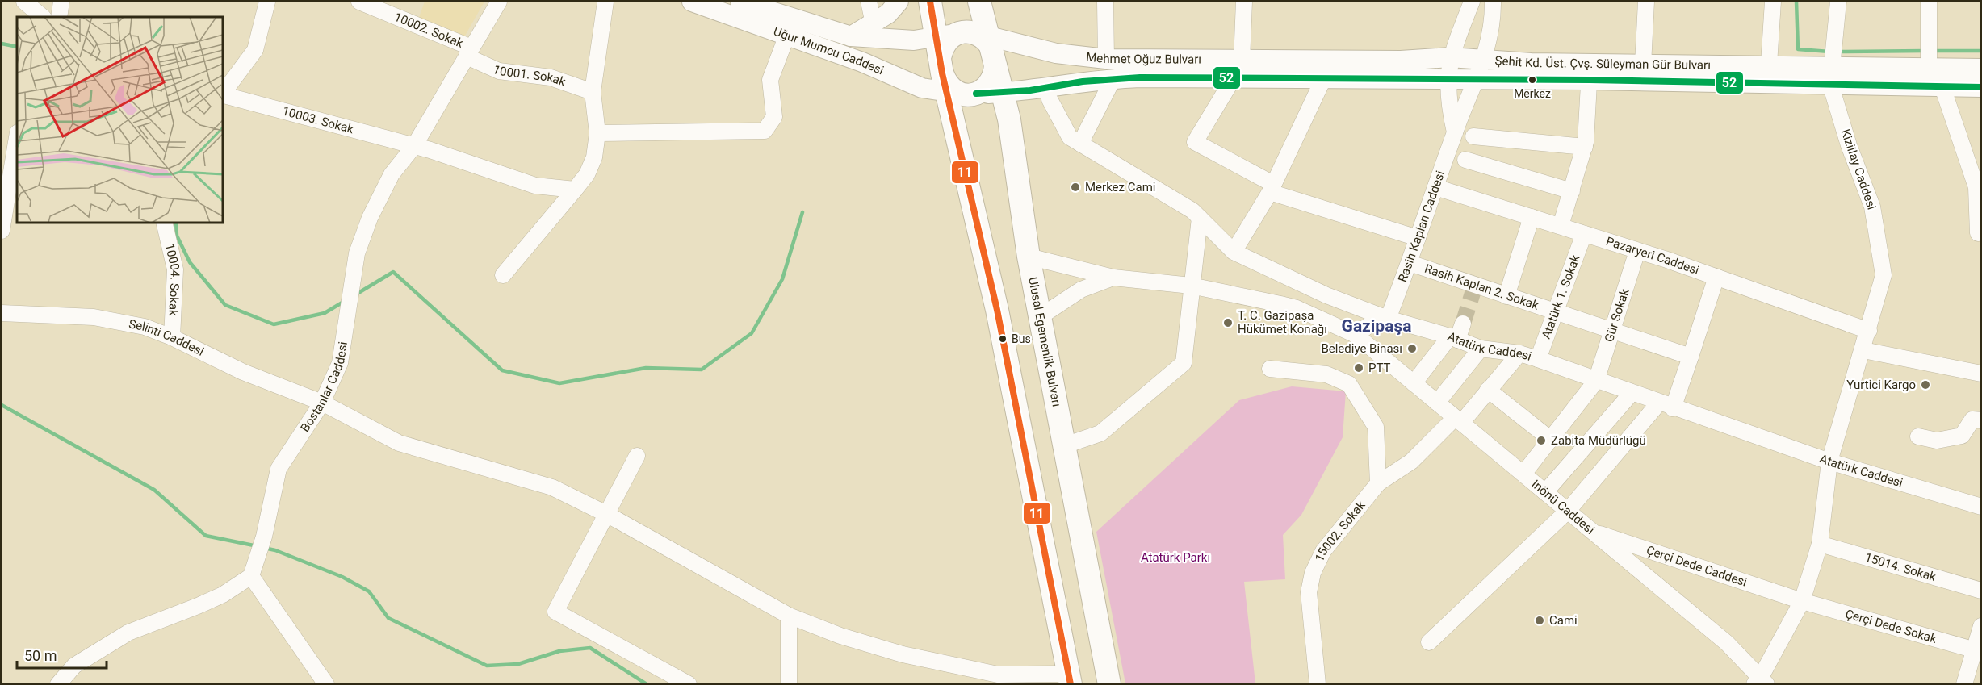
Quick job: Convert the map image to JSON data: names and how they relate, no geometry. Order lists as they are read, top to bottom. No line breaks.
{"streets":{"highway":["Ulusal Egemenlik Bulvarı"],"main road":["Uğur Mumcu Caddesi","Mehmet Oğuz Bulvarı","Şehit Kd. Üst. Çvş. Süleyman Gür Bulvarı"],"street":["10002. Sokak","10001. Sokak","10003. Sokak","Kiziilay Caddesi","Rasih Kaplan Caddesi","Pazaryeri Caddesi","10004. Sokak","Rasih Kaplan 2. Sokak","Atatürk 1. Sokak","Gür Sokak","Selinti Caddesi","Atatürk Caddesi","Bostanlar Caddesi","Inönü Caddesi","15002. Sokak","Çerçi Dede Caddesi","15014. Sokak","Çerçi Dede Sokak"]},"crossings":[["10002. Sokak","10001. Sokak"],["10002. Sokak","Bostanlar Caddesi"],["Uğur Mumcu Caddesi","Mehmet Oğuz Bulvarı"],["Mehmet Oğuz Bulvarı","Şehit Kd. Üst. Çvş. Süleyman Gür Bulvarı"],["Mehmet Oğuz Bulvarı","Rasih Kaplan Caddesi"],["Mehmet Oğuz Bulvarı","Ulusal Egemenlik Bulvarı"],["Şehit Kd. Üst. Çvş. Süleyman Gür Bulvarı","Kiziilay Caddesi"],["Şehit Kd. Üst. Çvş. Süleyman Gür Bulvarı","Rasih Kaplan Caddesi"],["10001. Sokak","Bostanlar Caddesi"],["10003. Sokak","Bostanlar Caddesi"],["Kiziilay Caddesi","Pazaryeri Caddesi"],["Kiziilay Caddesi","Atatürk Caddesi"],["Kiziilay Caddesi","Inönü Caddesi"],["Kiziilay Caddesi","Çerçi Dede Caddesi"],["Kiziilay Caddesi","15014. Sokak"],["Kiziilay Caddesi","Çerçi Dede Sokak"],["Rasih Kaplan Caddesi","Pazaryeri Caddesi"],["Rasih Kaplan Caddesi","Rasih Kaplan 2. Sokak"],["Rasih Kaplan Caddesi","Atatürk Caddesi"],["Pazaryeri Caddesi","Atatürk 1. Sokak"],["Pazaryeri Caddesi","Gür Sokak"],["10004. Sokak","Selinti Caddesi"],["Rasih Kaplan 2. Sokak","Atatürk 1. Sokak"],["Rasih Kaplan 2. Sokak","Gür Sokak"],["Atatürk 1. Sokak","Atatürk Caddesi"],["Gür Sokak","Atatürk Caddesi"],["Gür Sokak","Inönü Caddesi"],["Selinti Caddesi","Bostanlar Caddesi"],["Ulusal Egemenlik Bulvarı","Inönü Caddesi"],["Atatürk Caddesi","15002. Sokak"],["Inönü Caddesi","15002. Sokak"],["Inönü Caddesi","Çerçi Dede Caddesi"],["Çerçi Dede Caddesi","Çerçi Dede Sokak"]],"districts":["Gazipaşa"],"parks":["Atatürk Parkı"],"places":["Merkez","Merkez Cami","T. C. Gazipaşa Hükümet Konağı","Bus","Belediye Binası","PTT","Yurtici Kargo","Zabita Müdürlügü","Cami"],"lines":["transit line 11","transit line 52"],"scale_bar":"50 m"}
